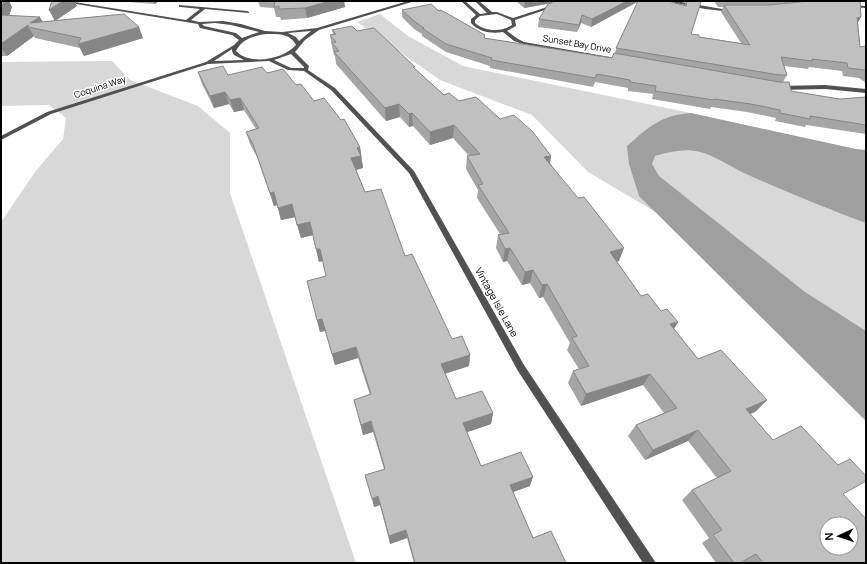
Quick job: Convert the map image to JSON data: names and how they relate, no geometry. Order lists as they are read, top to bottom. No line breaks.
{"streets":{"street":["Sunset Bay Drive","Coquina Way","Vintage Isle Lane"]},"crossings":[["Coquina Way","Vintage Isle Lane"]],"north":"left"}
